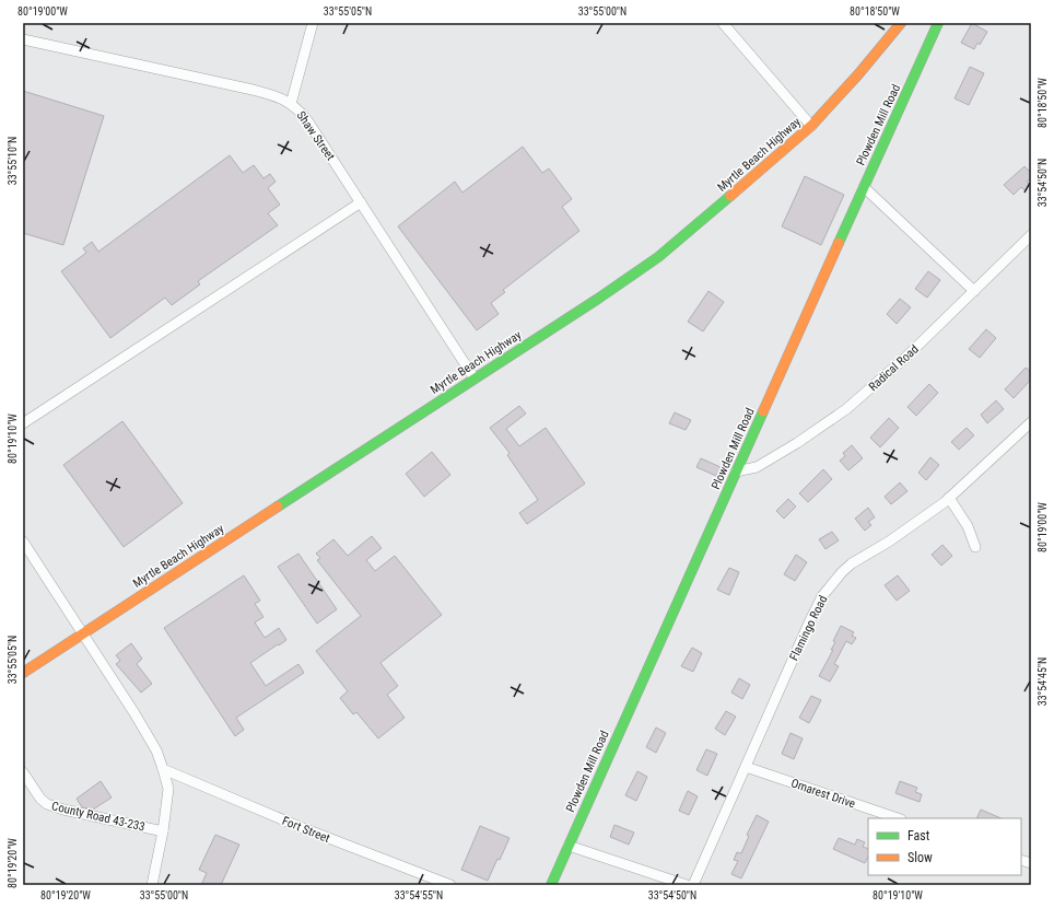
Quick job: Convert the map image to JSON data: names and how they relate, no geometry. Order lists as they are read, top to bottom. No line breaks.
{"streets":{"main road":["Plowden Mill Road","Myrtle Beach Highway"],"street":["Shaw Street","Radical Road","Flamingo Road","Omarest Drive","County Road 43-233","Fort Street"]},"crossings":[["Plowden Mill Road","Radical Road"],["Shaw Street","Myrtle Beach Highway"],["Flamingo Road","Omarest Drive"]],"legend":["Fast","Slow"],"coordinates":["80°19'00\"W","33°55'05\"N","33°55'00\"N","80°18'50\"W","33°55'10\"N","33°54'50\"N","80°19'10\"W","33°54'45\"N","80°19'20\"W","33°54'55\"N"]}
